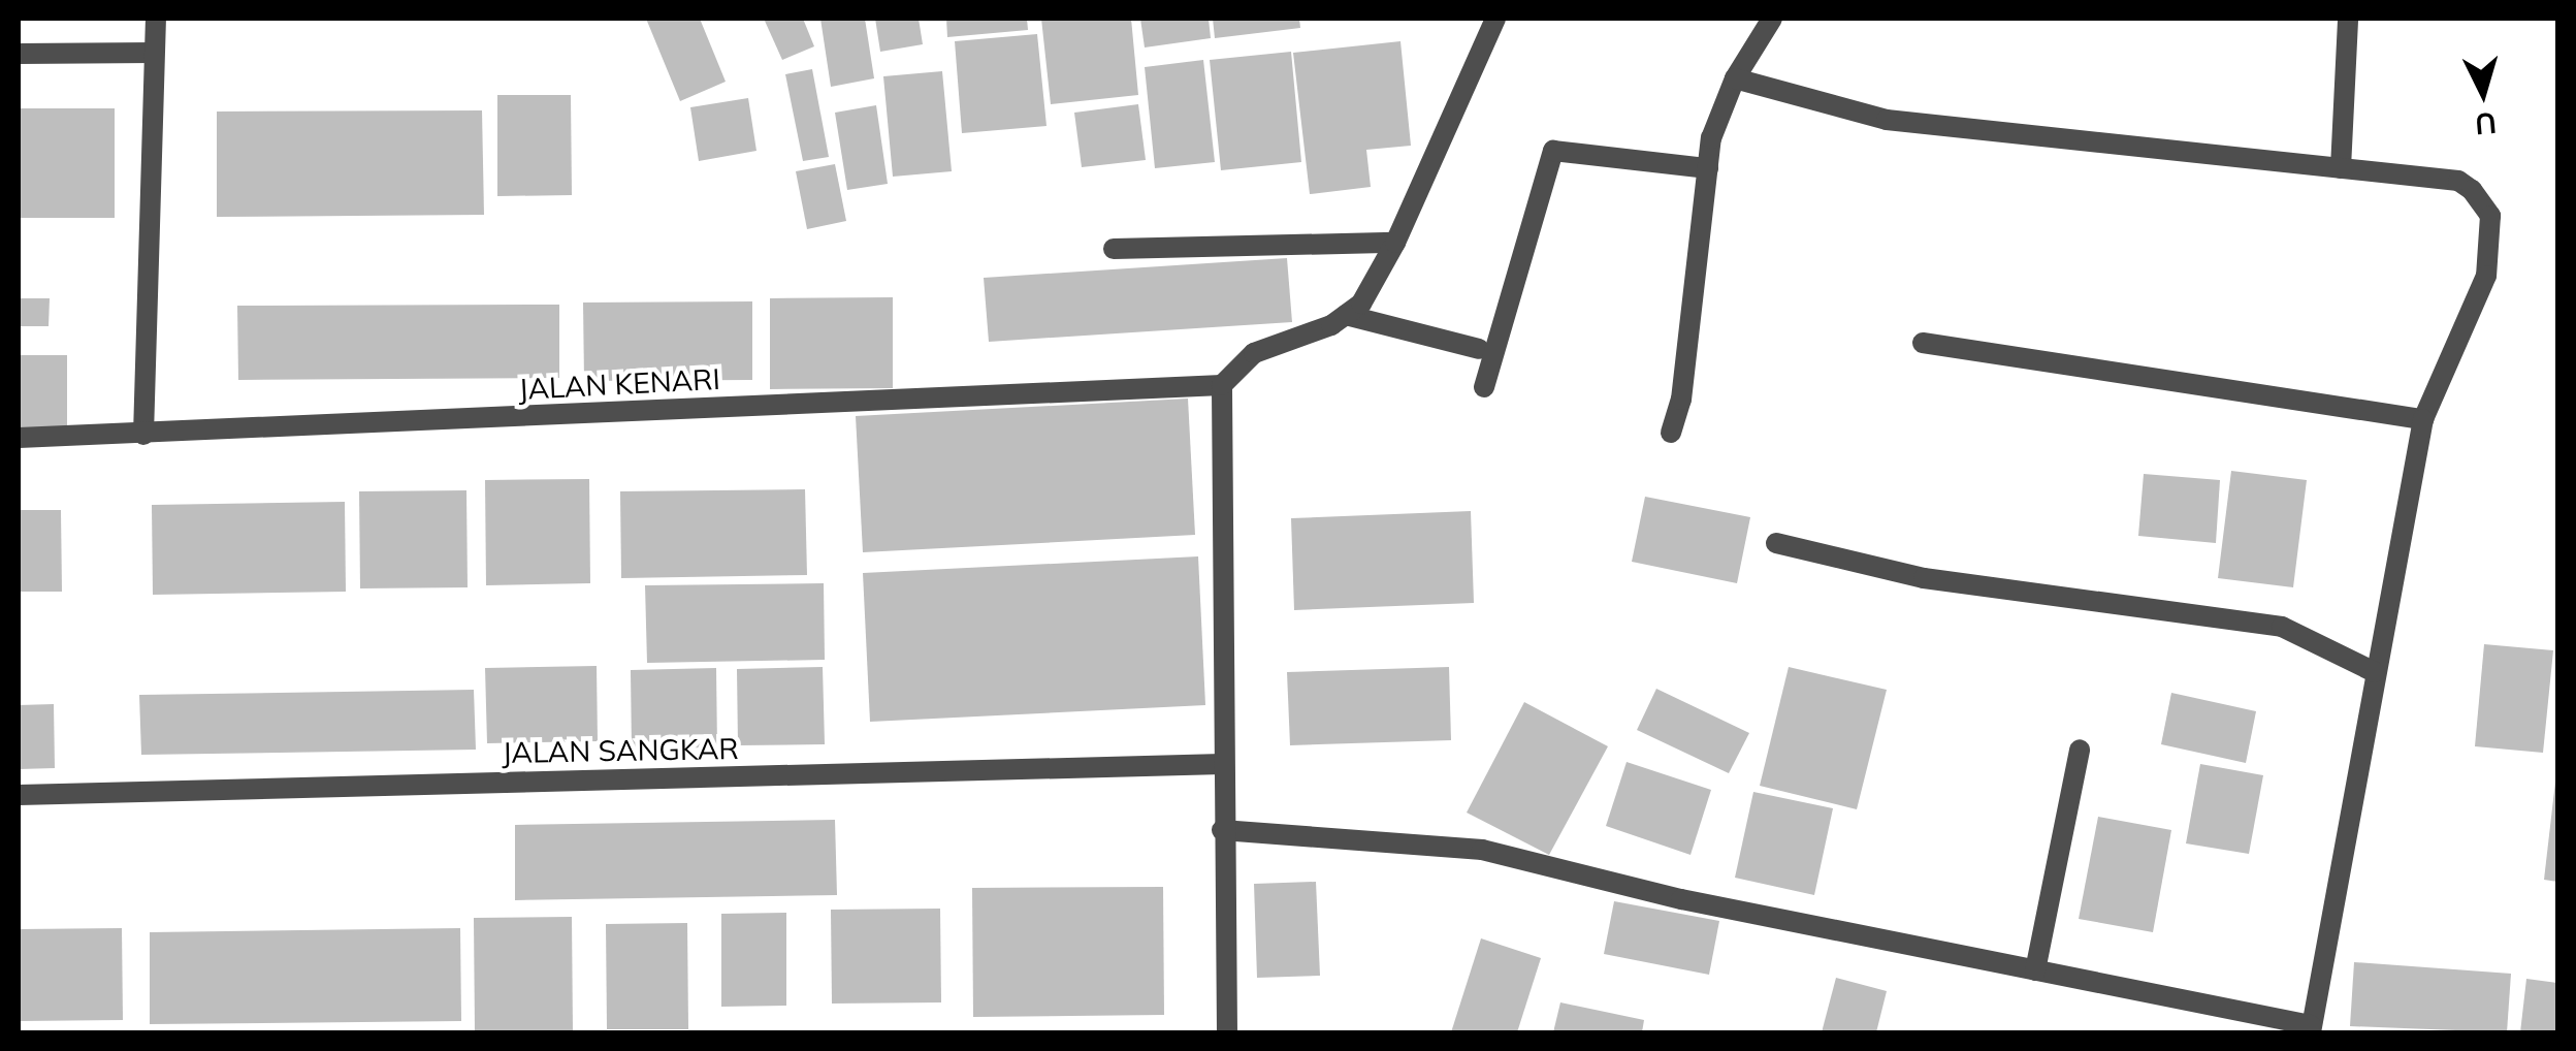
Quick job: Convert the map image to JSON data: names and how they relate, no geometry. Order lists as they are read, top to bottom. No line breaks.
{"streets":{"street":["JALAN KENARI","JALAN SANGKAR"]},"north":"bottom"}
